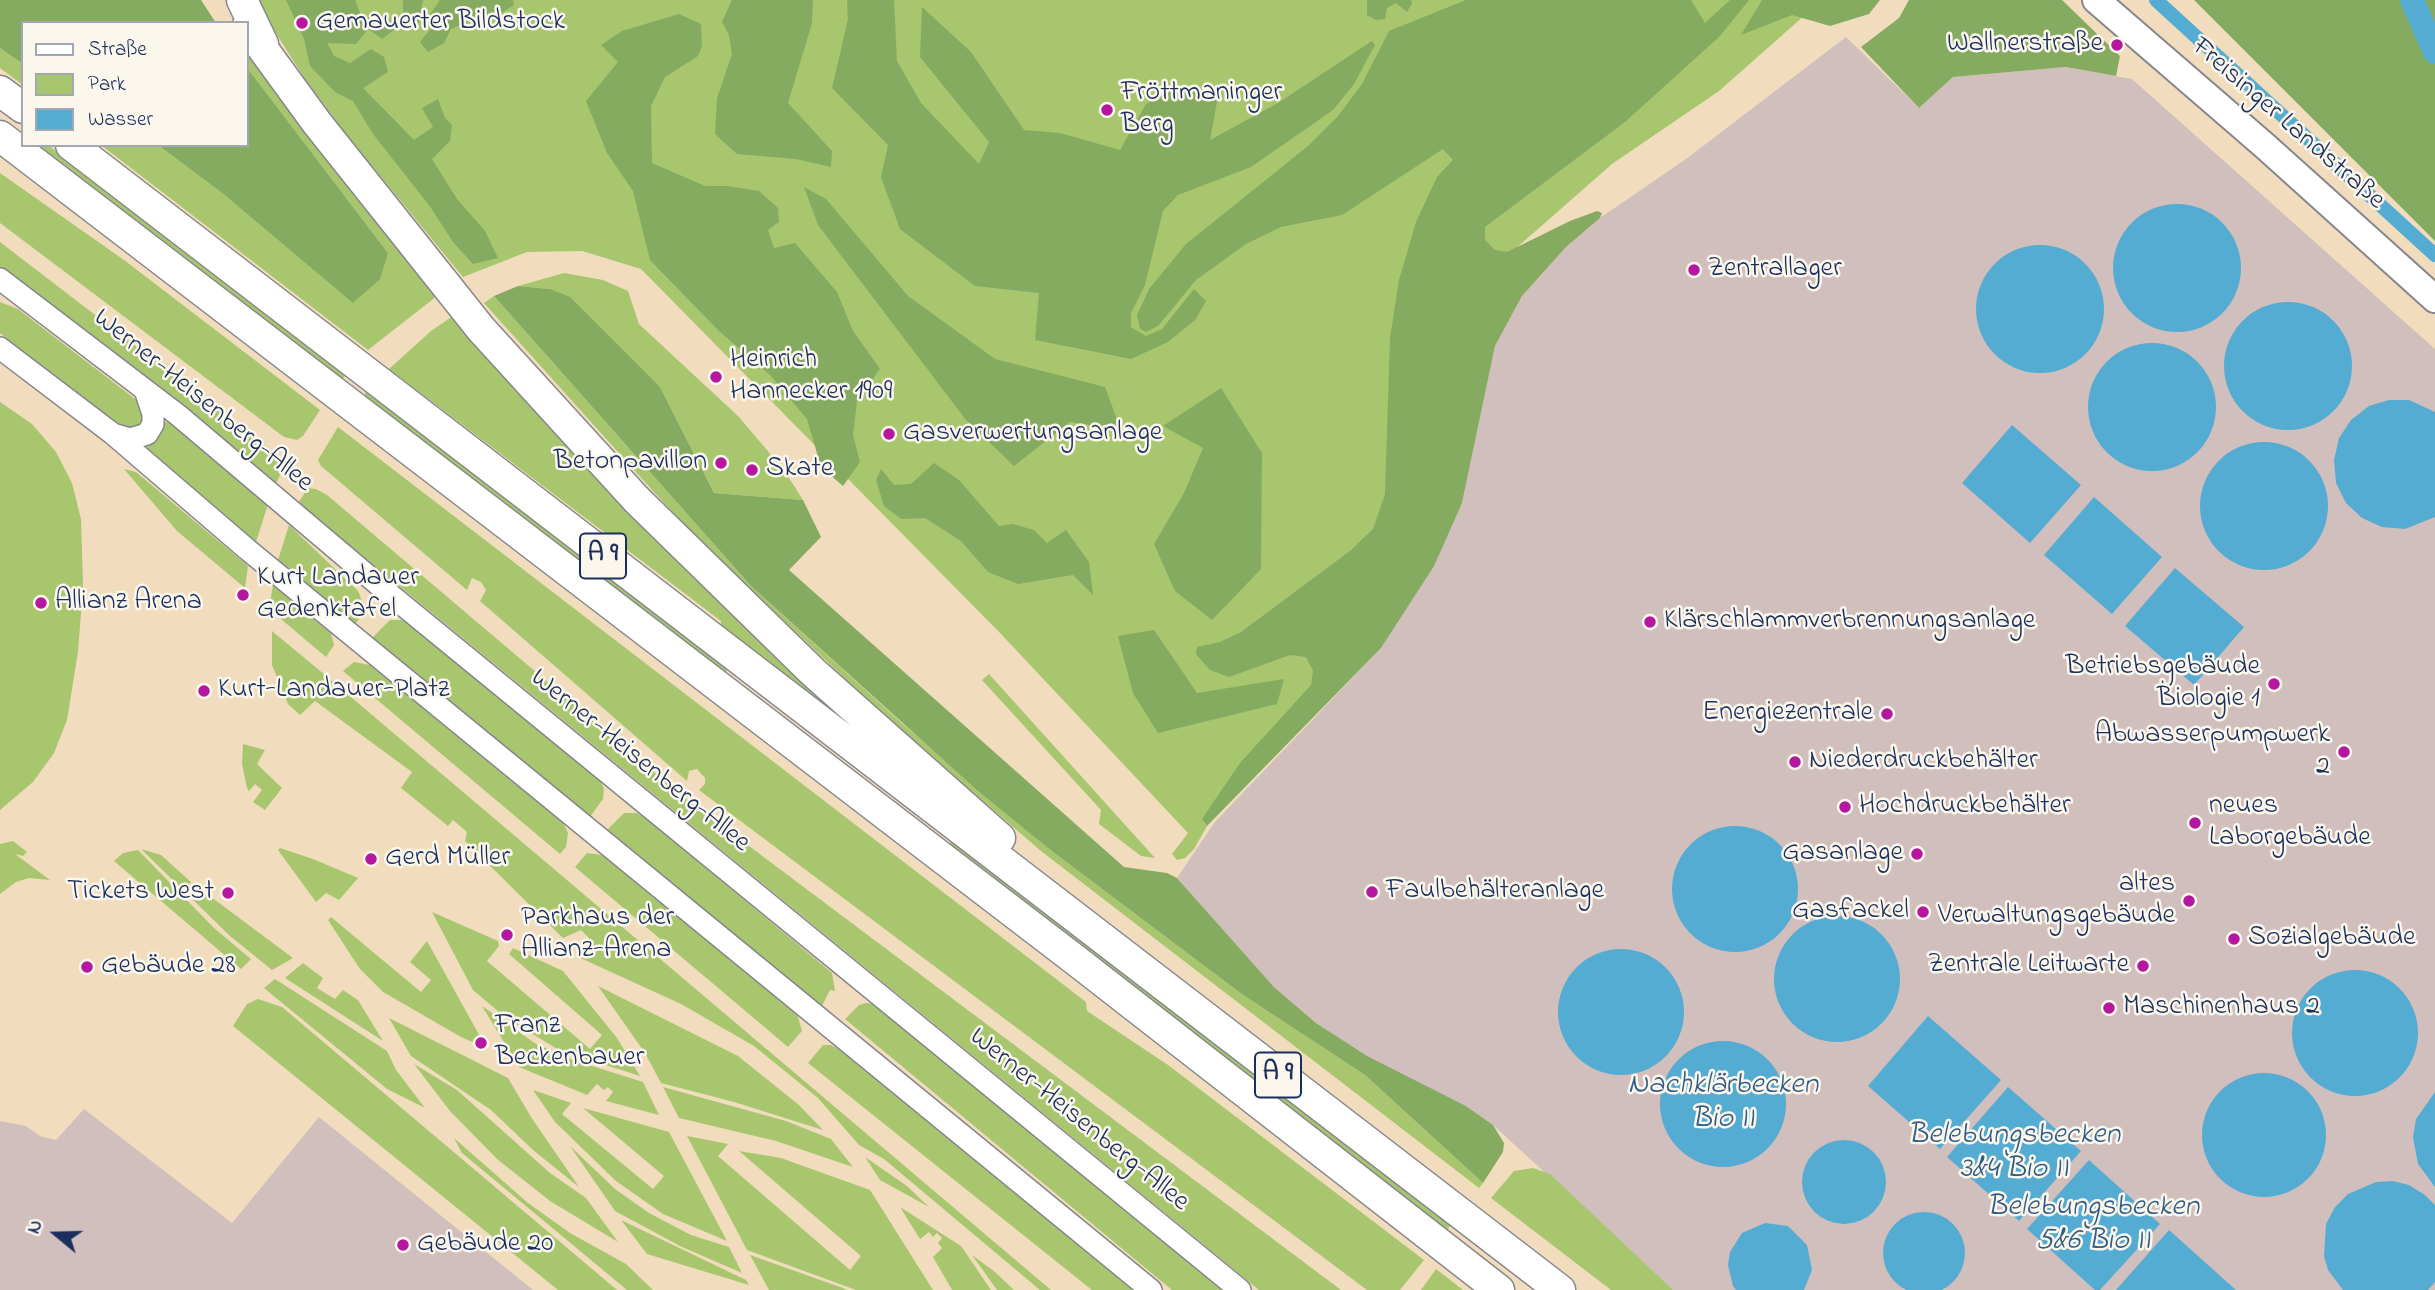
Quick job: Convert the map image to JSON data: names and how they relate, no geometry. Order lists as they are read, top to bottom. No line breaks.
{"streets":{"highway":["A 9"],"main road":["Freisinger Landstraße"],"street":["Werner-Heisenberg-Allee"]},"water":["Nachklärbecken Bio II","Belebungsbecken 3&4 Bio II","Belebungsbecken 5&6 Bio II"],"places":["Gemauerter Bildstock","Wallnerstraße","Fröttmaninger Berg","Zentrallager","Heinrich Hannecker 1909","Gasverwertungsanlage","Betonpavillon","Skate","Kurt Landauer Gedenktafel","Allianz Arena","Klärschlammverbrennungsanlage","Betriebsgebäude Biologie 1","Kurt-Landauer-Platz","Energiezentrale","Abwasserpumpwerk 2","Niederdruckbehälter","Hochdruckbehälter","neues Laborgebäude","Gasanlage","Gerd Müller","Faulbehälteranlage","Tickets West","altes Verwaltungsgebäude","Gasfackel","Parkhaus der Allianz-Arena","Sozialgebäude","Zentrale Leitwarte","Gebäude 28","Maschinenhaus 2","Franz Beckenbauer","Gebäude 20"],"legend":["Straße","Park","Wasser"],"north":"left"}
